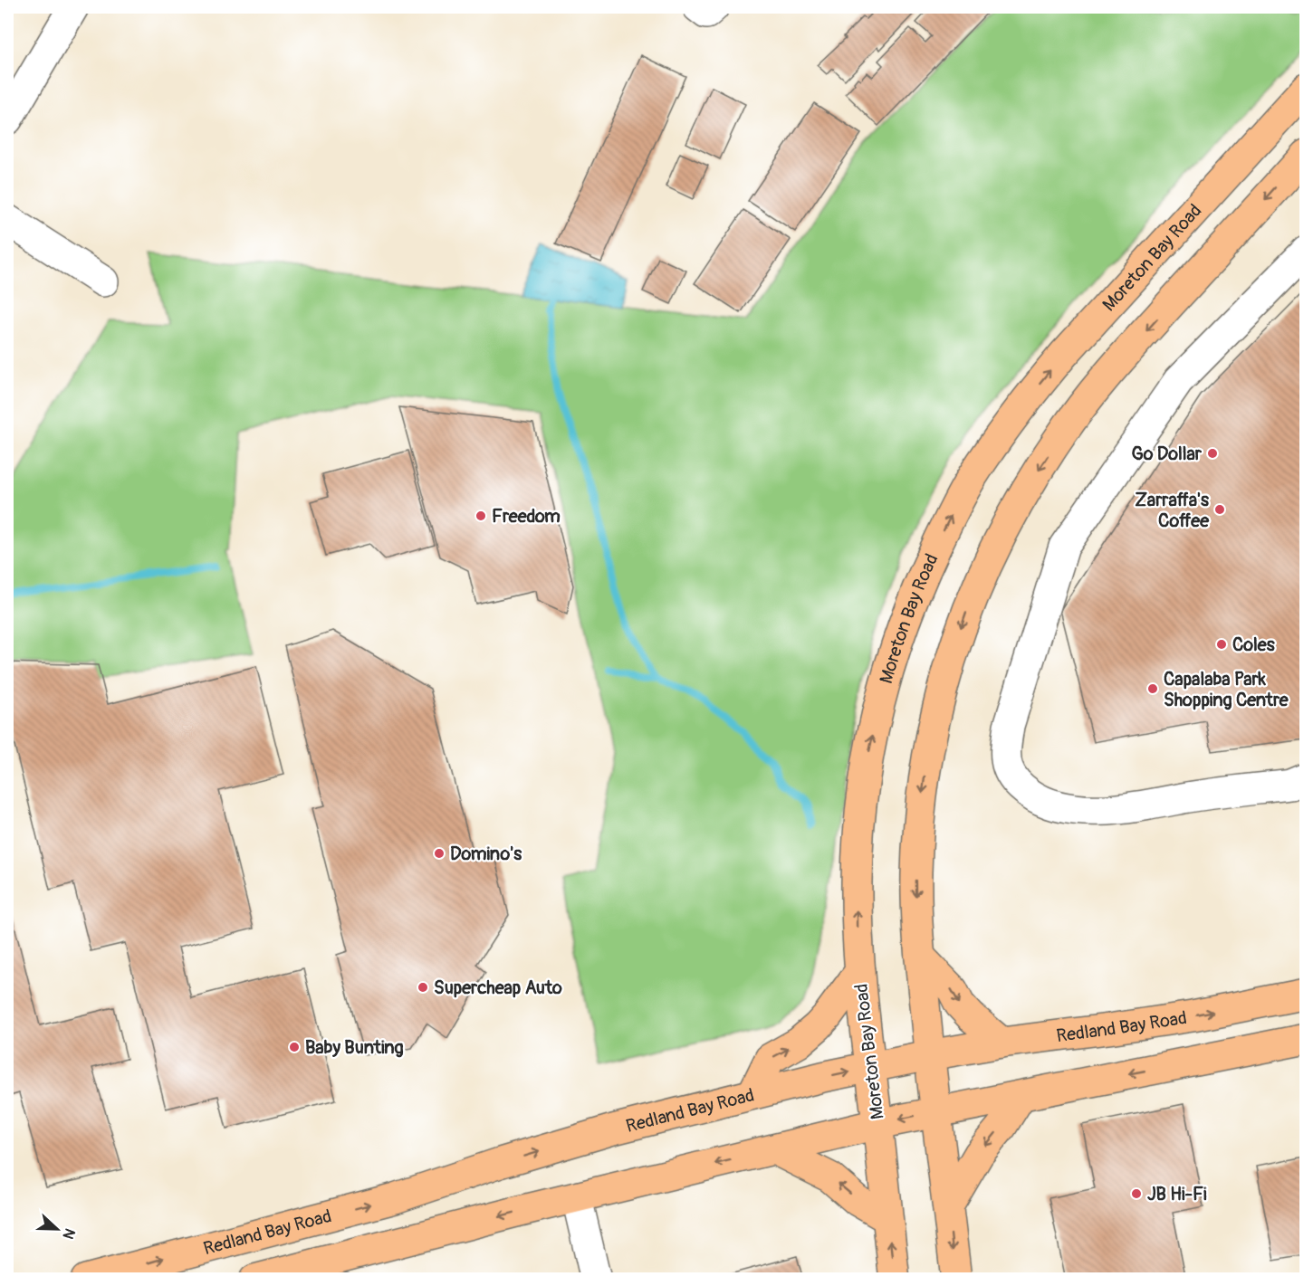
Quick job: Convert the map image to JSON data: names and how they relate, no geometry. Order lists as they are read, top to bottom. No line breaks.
{"streets":{"main road":["Moreton Bay Road","Redland Bay Road"]},"crossings":[["Moreton Bay Road","Redland Bay Road"]],"places":["Go Dollar","Zarraffa's Coffee","Freedom","Coles","Capalaba Park Shopping Centre","Domino's","Supercheap Auto","Baby Bunting","JB Hi-Fi"],"north":"right"}
